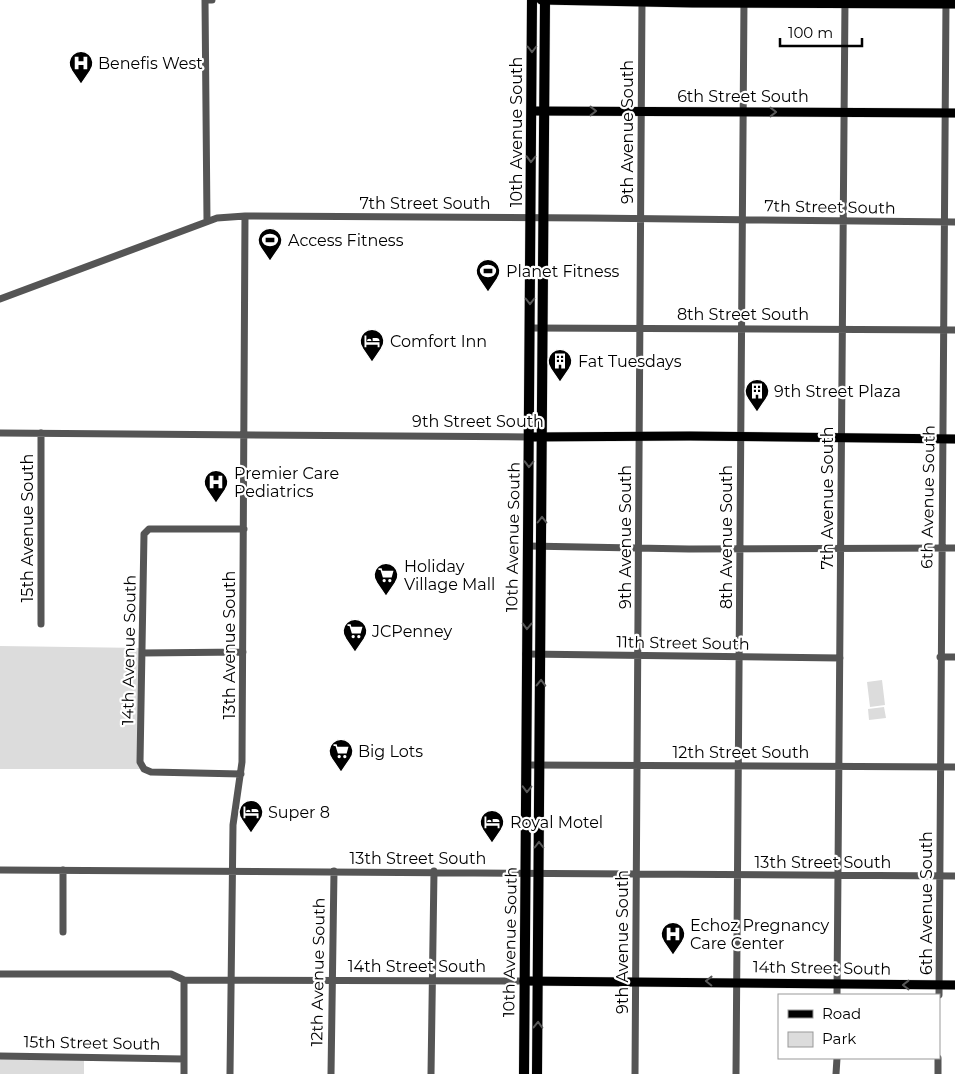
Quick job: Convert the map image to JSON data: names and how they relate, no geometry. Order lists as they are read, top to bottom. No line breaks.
{"streets":{"highway":["10th Avenue South"],"main road":["6th Street South","9th Street South","14th Street South"],"street":["9th Avenue South","7th Street South","8th Street South","6th Avenue South","7th Avenue South","15th Avenue South","8th Avenue South","11th Street South","13th Avenue South","14th Avenue South","12th Street South","13th Street South","12th Avenue South","15th Street South"]},"crossings":[["6th Street South","10th Avenue South"],["6th Street South","9th Avenue South"],["6th Street South","6th Avenue South"],["6th Street South","7th Avenue South"],["6th Street South","8th Avenue South"],["10th Avenue South","7th Street South"],["10th Avenue South","8th Street South"],["10th Avenue South","9th Street South"],["10th Avenue South","11th Street South"],["10th Avenue South","12th Street South"],["10th Avenue South","13th Street South"],["10th Avenue South","14th Street South"],["9th Avenue South","7th Street South"],["9th Avenue South","8th Street South"],["9th Avenue South","9th Street South"],["9th Avenue South","11th Street South"],["9th Avenue South","12th Street South"],["9th Avenue South","13th Street South"],["9th Avenue South","14th Street South"],["7th Street South","6th Avenue South"],["7th Street South","7th Avenue South"],["7th Street South","8th Avenue South"],["7th Street South","13th Avenue South"],["8th Street South","6th Avenue South"],["8th Street South","7th Avenue South"],["8th Street South","8th Avenue South"],["9th Street South","6th Avenue South"],["9th Street South","7th Avenue South"],["9th Street South","15th Avenue South"],["9th Street South","8th Avenue South"],["9th Street South","13th Avenue South"],["6th Avenue South","12th Street South"],["6th Avenue South","13th Street South"],["6th Avenue South","14th Street South"],["7th Avenue South","11th Street South"],["7th Avenue South","12th Street South"],["7th Avenue South","13th Street South"],["7th Avenue South","14th Street South"],["8th Avenue South","11th Street South"],["8th Avenue South","12th Street South"],["8th Avenue South","13th Street South"],["8th Avenue South","14th Street South"],["13th Avenue South","14th Avenue South"],["13th Avenue South","13th Street South"],["13th Avenue South","14th Street South"],["13th Street South","12th Avenue South"],["14th Street South","12th Avenue South"]],"one_way":["6th Street South"],"places":{"hospital":["Benefis West","Premier Care Pediatrics","Echoz Pregnancy Care Center"],"sports":["Access Fitness","Planet Fitness"],"hotel":["Comfort Inn","Super 8","Royal Motel"],"building":["Fat Tuesdays","9th Street Plaza"],"supermarket":["Holiday Village Mall","JCPenney","Big Lots"]},"legend":["Road","Park"],"scale_bar":"100 m"}
